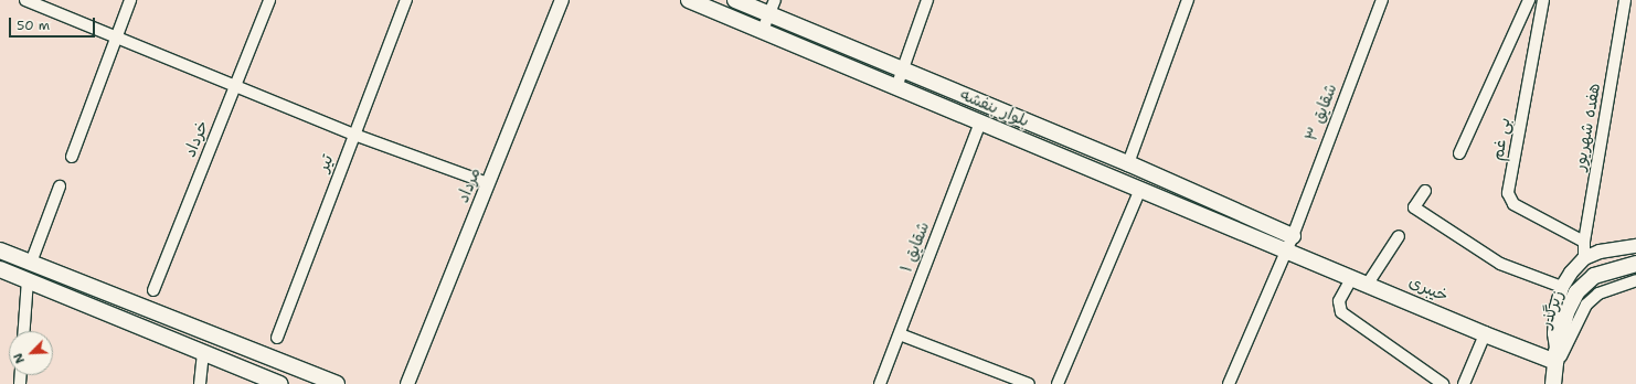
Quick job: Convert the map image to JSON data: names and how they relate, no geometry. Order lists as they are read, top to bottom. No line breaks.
{"streets":{"main road":["بلوار بنفشه","خیبری","زیرگذر"],"street":["شقایق ۳","هفده شهریور","خرداد","بی غم","تیر","مرداد","شقایق ۱"]},"crossings":[["بلوار بنفشه","شقایق ۳"],["بلوار بنفشه","شقایق ۱"],["بلوار بنفشه","خیبری"],["شقایق ۳","خیبری"],["هفده شهریور","بی غم"],["خیبری","زیرگذر"]],"scale_bar":"50 m","north":"bottom left"}
